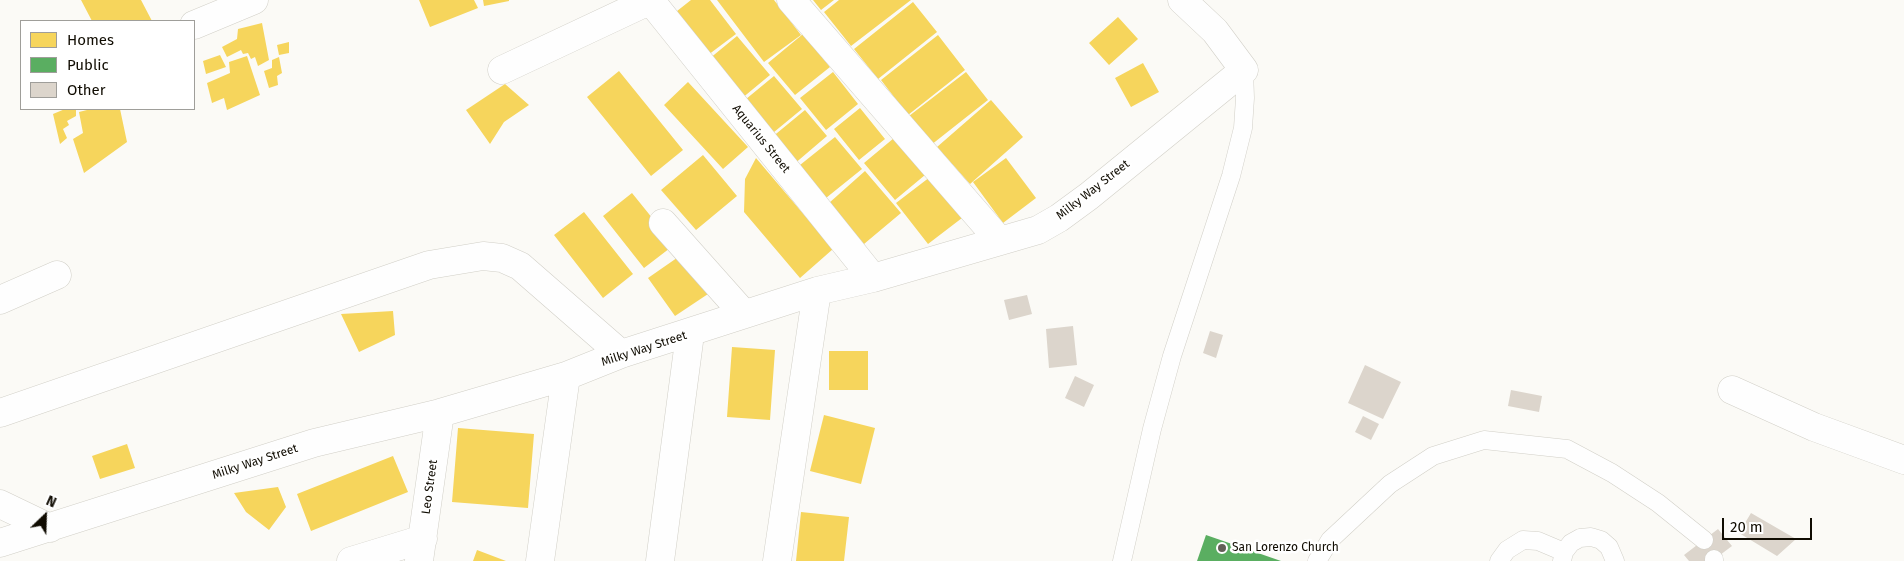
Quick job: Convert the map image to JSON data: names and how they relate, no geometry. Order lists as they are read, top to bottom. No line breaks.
{"streets":{"street":["Aquarius Street","Milky Way Street","Leo Street"]},"crossings":[["Aquarius Street","Milky Way Street"],["Milky Way Street","Leo Street"]],"places":["San Lorenzo Church"],"legend":["Homes","Public","Other"],"scale_bar":"20 m","north":"top right"}
